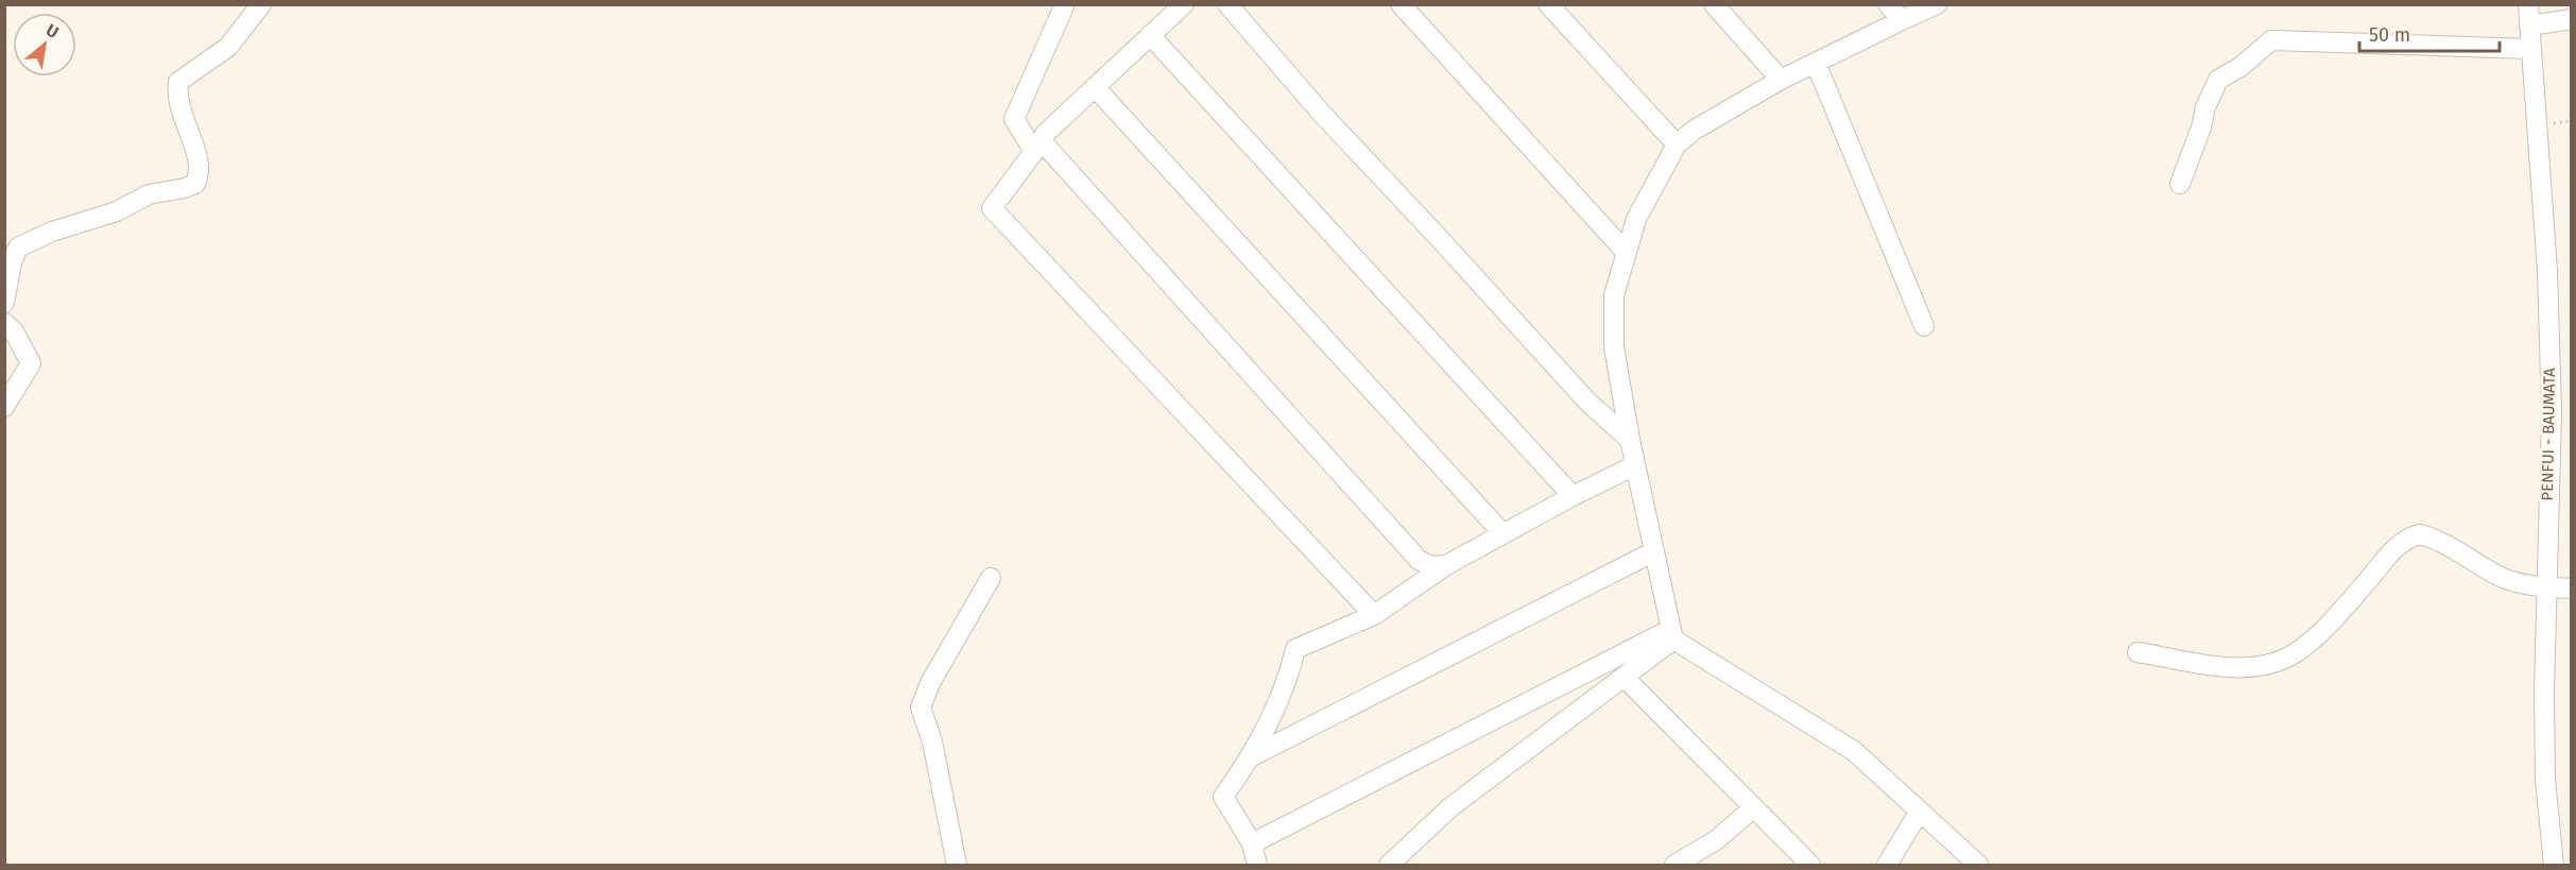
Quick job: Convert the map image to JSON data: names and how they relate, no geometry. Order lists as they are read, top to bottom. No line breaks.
{"streets":{"street":["PENFUI - BAUMATA"]},"scale_bar":"50 m","north":"top right"}
